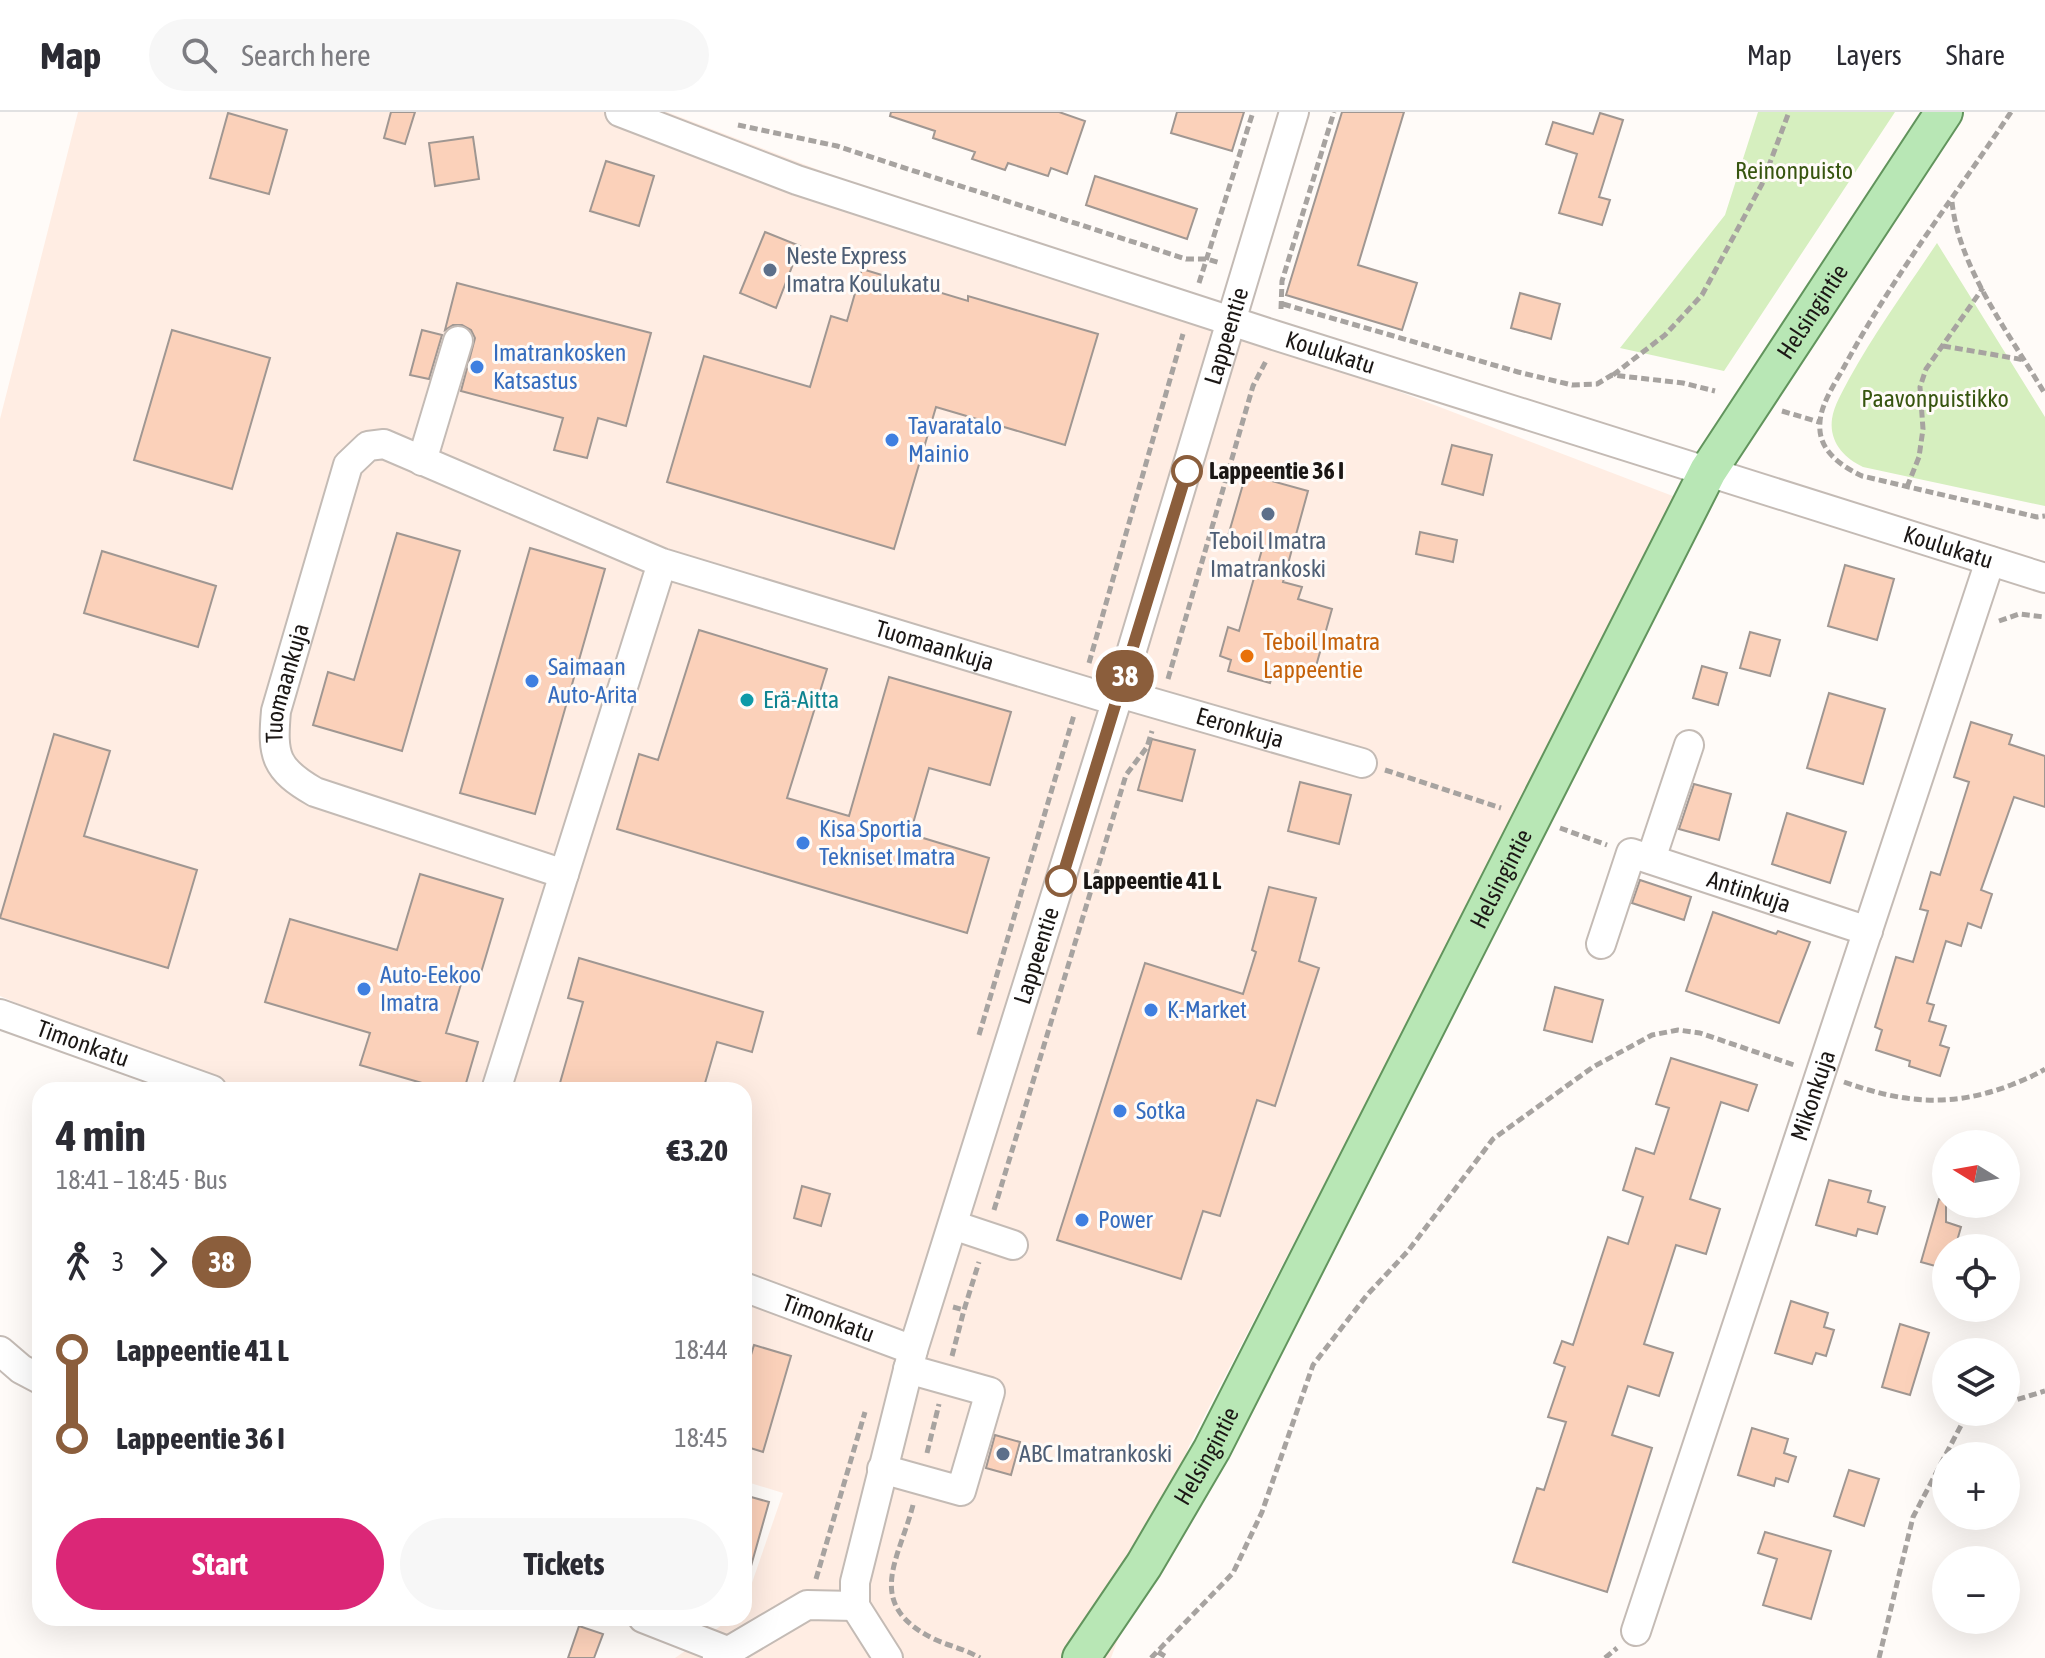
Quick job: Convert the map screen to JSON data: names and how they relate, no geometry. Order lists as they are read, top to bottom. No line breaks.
{"streets":{"main road":["Helsingintie"],"street":["Lappeentie","Koulukatu","Tuomaankuja","Eeronkuja","Antinkuja","Timonkatu","Mikonkuja"]},"crossings":[["Helsingintie","Koulukatu"],["Lappeentie","Koulukatu"],["Lappeentie","Tuomaankuja"],["Lappeentie","Eeronkuja"],["Lappeentie","Timonkatu"],["Koulukatu","Mikonkuja"],["Tuomaankuja","Eeronkuja"],["Antinkuja","Mikonkuja"]],"parks":["Reinonpuisto","Paavonpuistikko"],"places":["Neste Express Imatra Koulukatu","Imatrankosken Katsastus","Tavaratalo Mainio","Lappeentie 36 I","Teboil Imatra Imatrankoski","Teboil Imatra Lappeentie","Saimaan Auto-Arita","Erä-Aitta","Kisa Sportia Tekniset Imatra","Lappeentie 41 L","Auto-Eekoo Imatra","K-Market","Sotka","Power","ABC Imatrankoski"],"lines":["bus line 38"],"north":"left","page":{"header":"Map","search":"Search here","nav":["Map","Layers","Share"],"on_map":"38","heading":["4 min","18:41 – 18:45 · Bus","€3.20"],"map_buttons":["+","−"],"legs":["3","38"],"list":[{"name":"Lappeentie 41 L","value":"18:44"},{"name":"Lappeentie 36 I","value":"18:45"}],"buttons":["Start","Tickets"]}}
